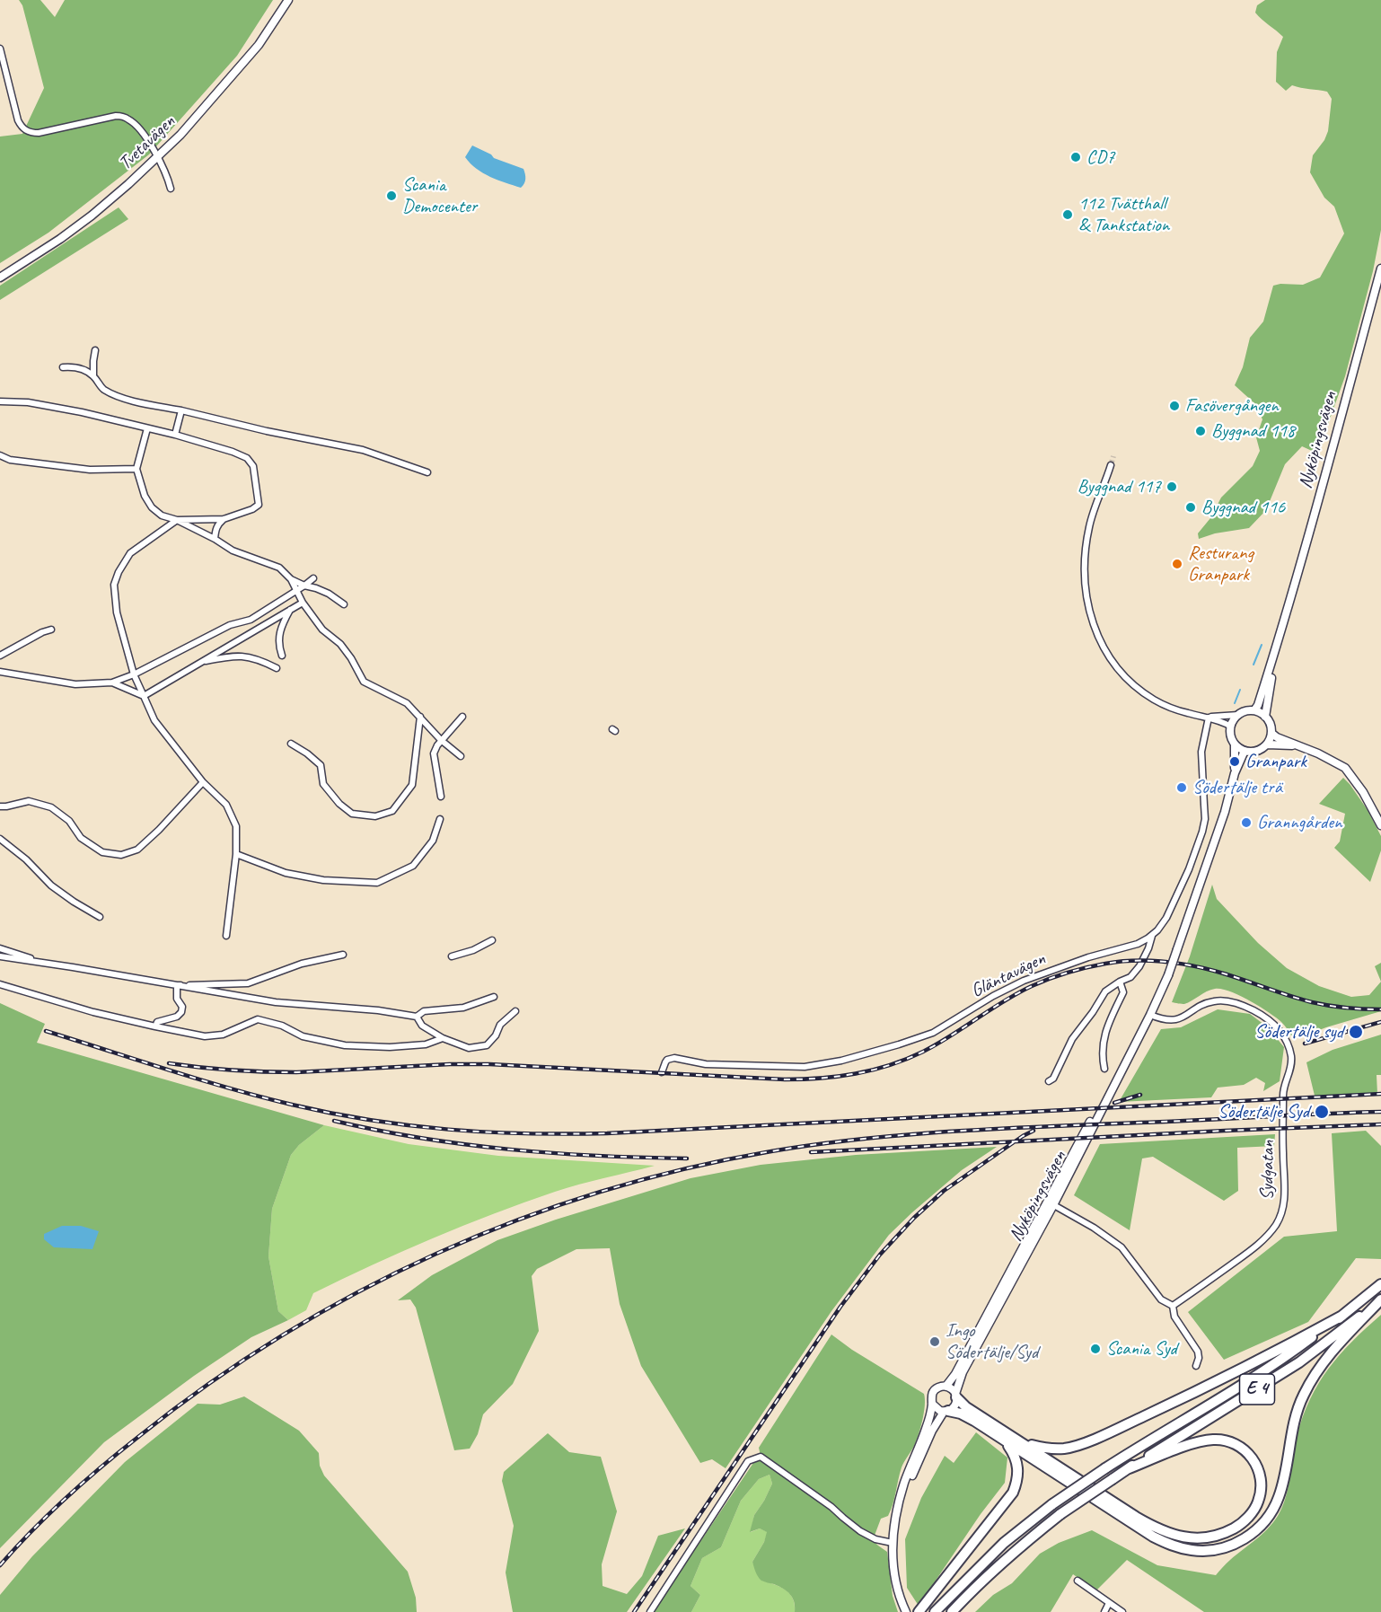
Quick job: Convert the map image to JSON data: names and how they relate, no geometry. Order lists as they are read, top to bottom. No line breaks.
{"streets":{"highway":["E 4"],"main road":["Tvetavägen","Nyköpingsvägen"],"street":["Gläntavägen","Sydgatan"]},"crossings":[["Nyköpingsvägen","Sydgatan"]],"places":["CD7","Scania Democenter","112 Tvätthall & Tankstation","Fasövergången","Byggnad 118","Byggnad 117","Byggnad 116","Resturang Granpark","Granpark","Södertälje trä","Granngården","Södertälje syd","Södertälje Syd","Ingo Södertälje/Syd","Scania Syd"]}
